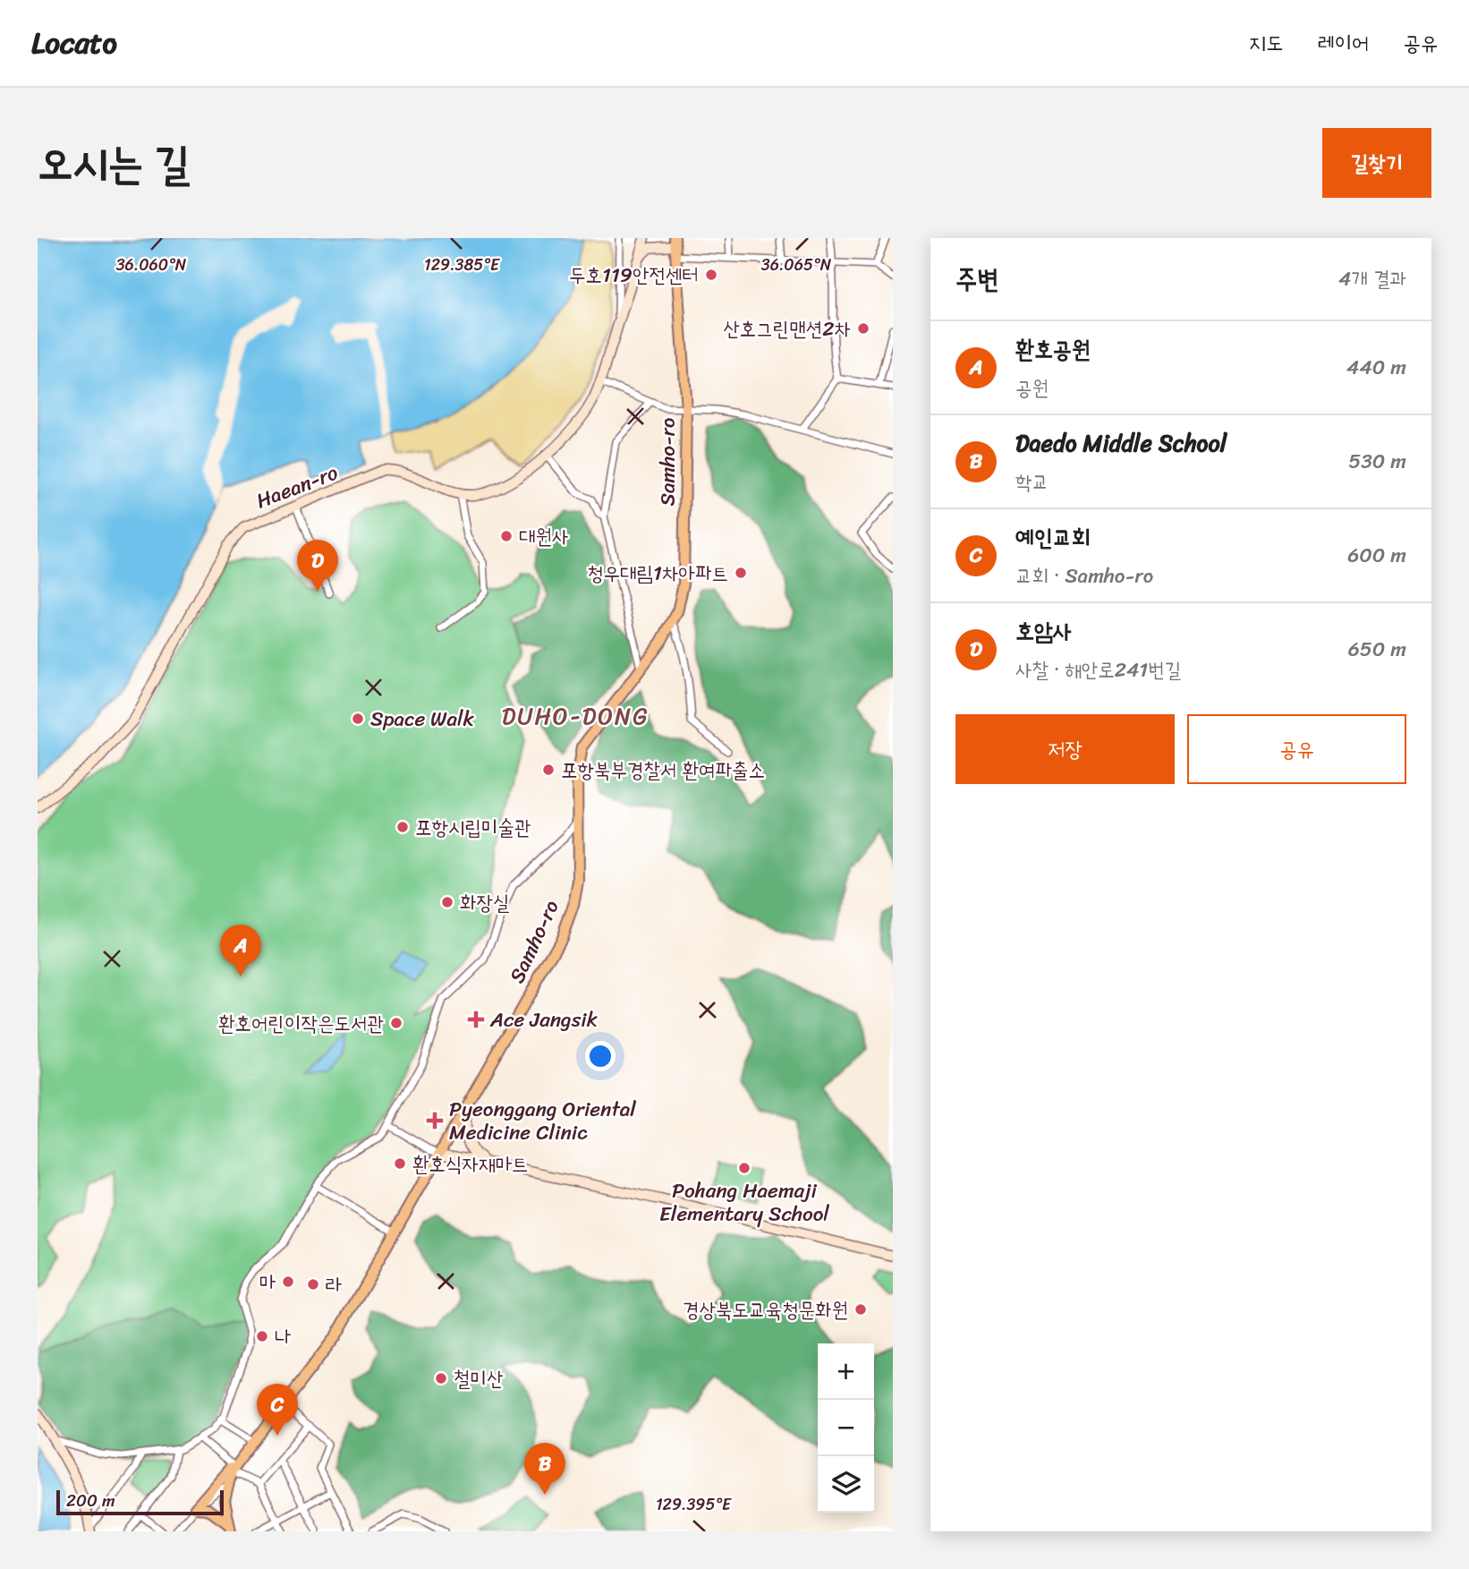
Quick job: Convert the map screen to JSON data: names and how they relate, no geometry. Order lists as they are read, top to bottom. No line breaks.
{"streets":{"main road":["Samho-ro"],"street":["Haean-ro"]},"districts":["DUHO-DONG"],"places":{"other":["두호119안전센터","산호그린맨션2차","대원사","청우대림1차아파트","Space Walk","포항북부경찰서 환여파출소","포항시립미술관","화장실","환호어린이작은도서관","환호식자재마트","Pohang Haemaji Elementary School","마","라","경상북도교육청문화원","나","철미산"],"health":["Ace Jangsik","Pyeonggang Oriental Medicine Clinic"]},"scale_bar":"200 m","page":{"header":"Locato","nav":["지도","레이어","공유"],"title":"오시는 길","buttons":["길찾기",["저장","공유"]],"heading":["주변","4개 결과"],"list":[{"mark":"A","name":"환호공원","note":"공원","value":"440 m"},{"mark":"B","name":"Daedo Middle School","note":"학교","value":"530 m"},{"mark":"C","name":"예인교회","note":"교회 · Samho-ro","value":"600 m"},{"mark":"D","name":"호암사","note":"사찰 · 해안로241번길","value":"650 m"}],"pins":["D","A","C","B"],"map_buttons":["+","−"],"scale":"200 m"},"coordinates":["129.385°E","36.060°N","36.065°N","129.395°E"]}
